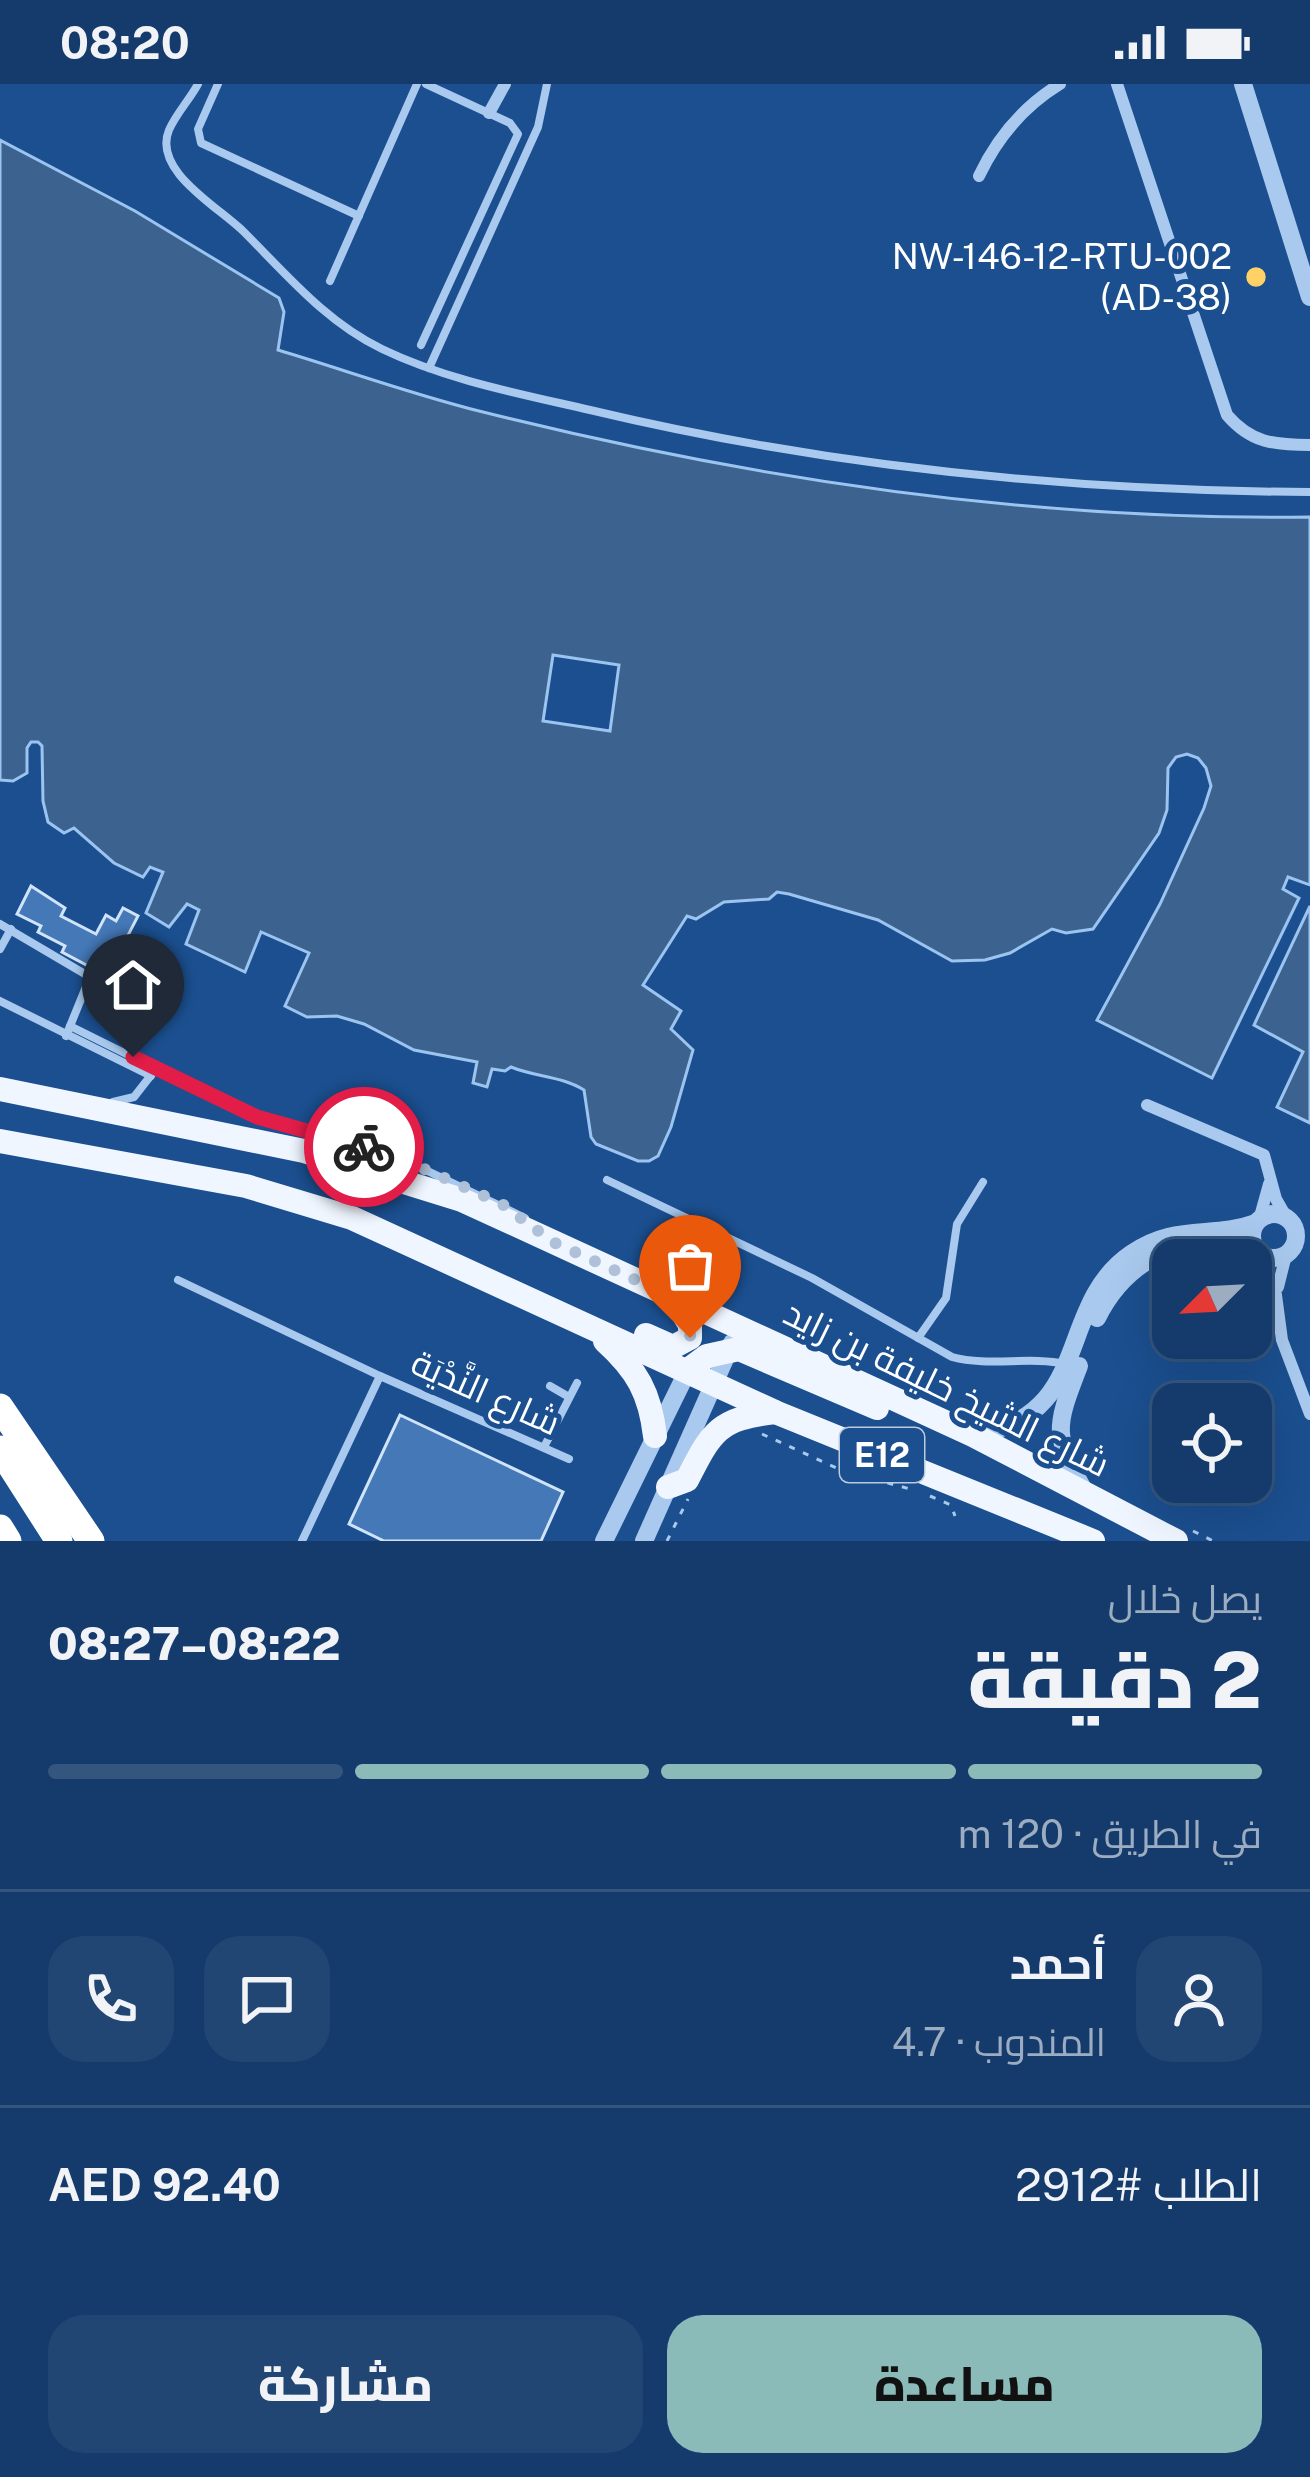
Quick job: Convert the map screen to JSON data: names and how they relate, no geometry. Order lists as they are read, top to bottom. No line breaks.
{"streets":{"main road":["شارع الشيخ خليفة بن زايد","E12"],"lane":["شارع النَّدْيَة"]},"places":["NW-146-12-RTU-002 (AD-38)"],"north":"bottom left","page":{"status":"08:20","heading":["2 دقيقة","يصل خلال","08:22–08:27"],"panel":["أحمد","المندوب · 4.7","الطلب #2912","AED 92.40"],"bar":"في الطريق · 120 m","buttons":["مساعدة","مشاركة"]}}
